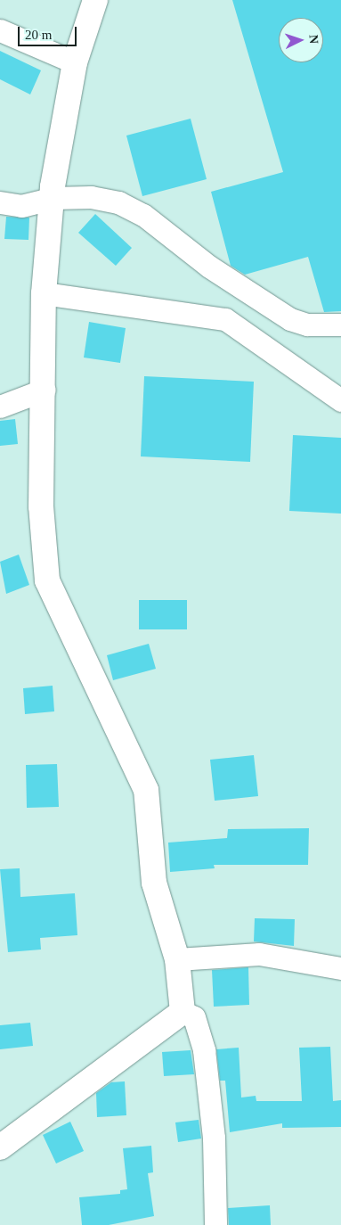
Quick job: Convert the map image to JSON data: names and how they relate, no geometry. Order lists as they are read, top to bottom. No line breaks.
{"scale_bar":"20 m","north":"right"}
